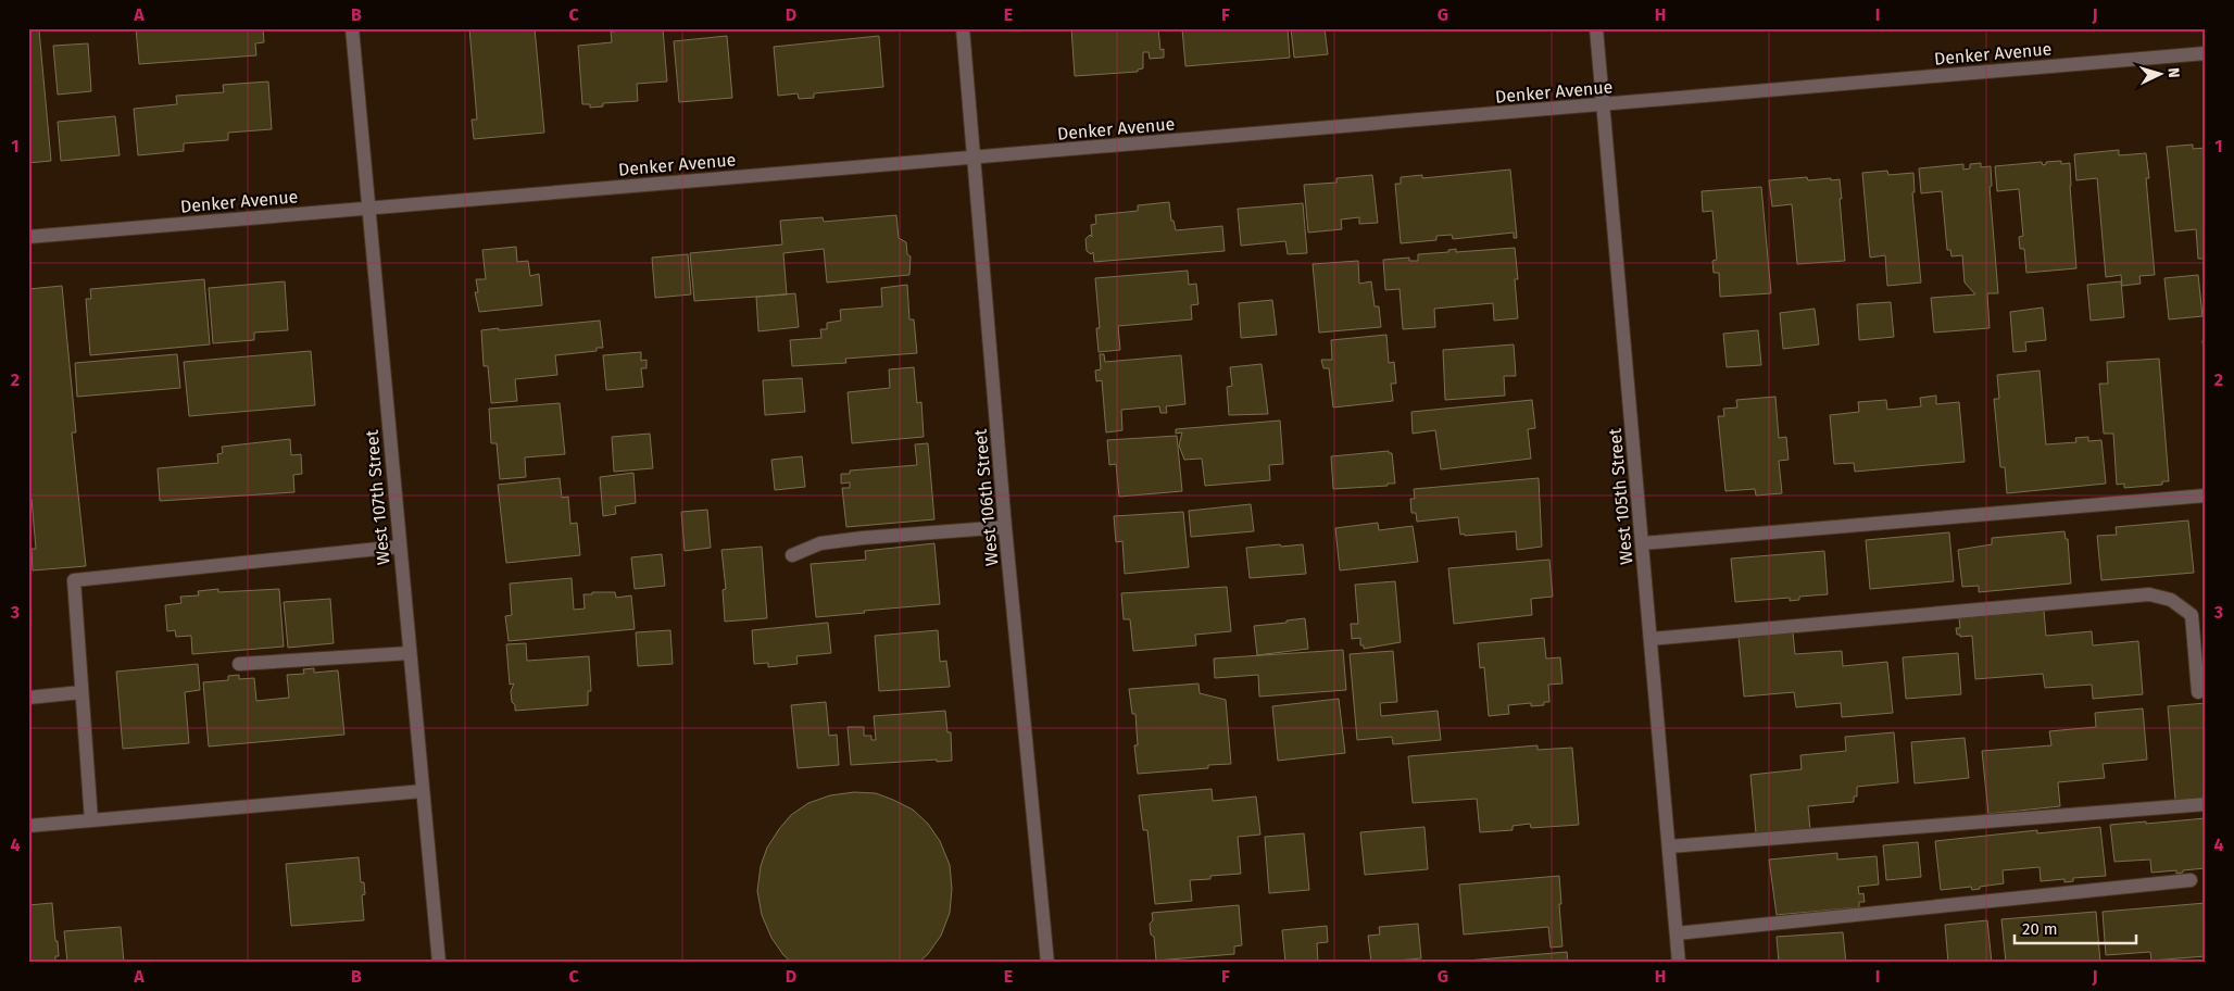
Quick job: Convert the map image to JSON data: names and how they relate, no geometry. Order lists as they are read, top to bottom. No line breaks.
{"streets":{"street":["Denker Avenue","West 105th Street","West 107th Street","West 106th Street"]},"crossings":[["Denker Avenue","West 105th Street"],["Denker Avenue","West 107th Street"],["Denker Avenue","West 106th Street"]],"scale_bar":"20 m","north":"right","grid":{"columns":["A","B","C","D","E","F","G","H","I","J"],"rows":["1","2","3","4"]}}
